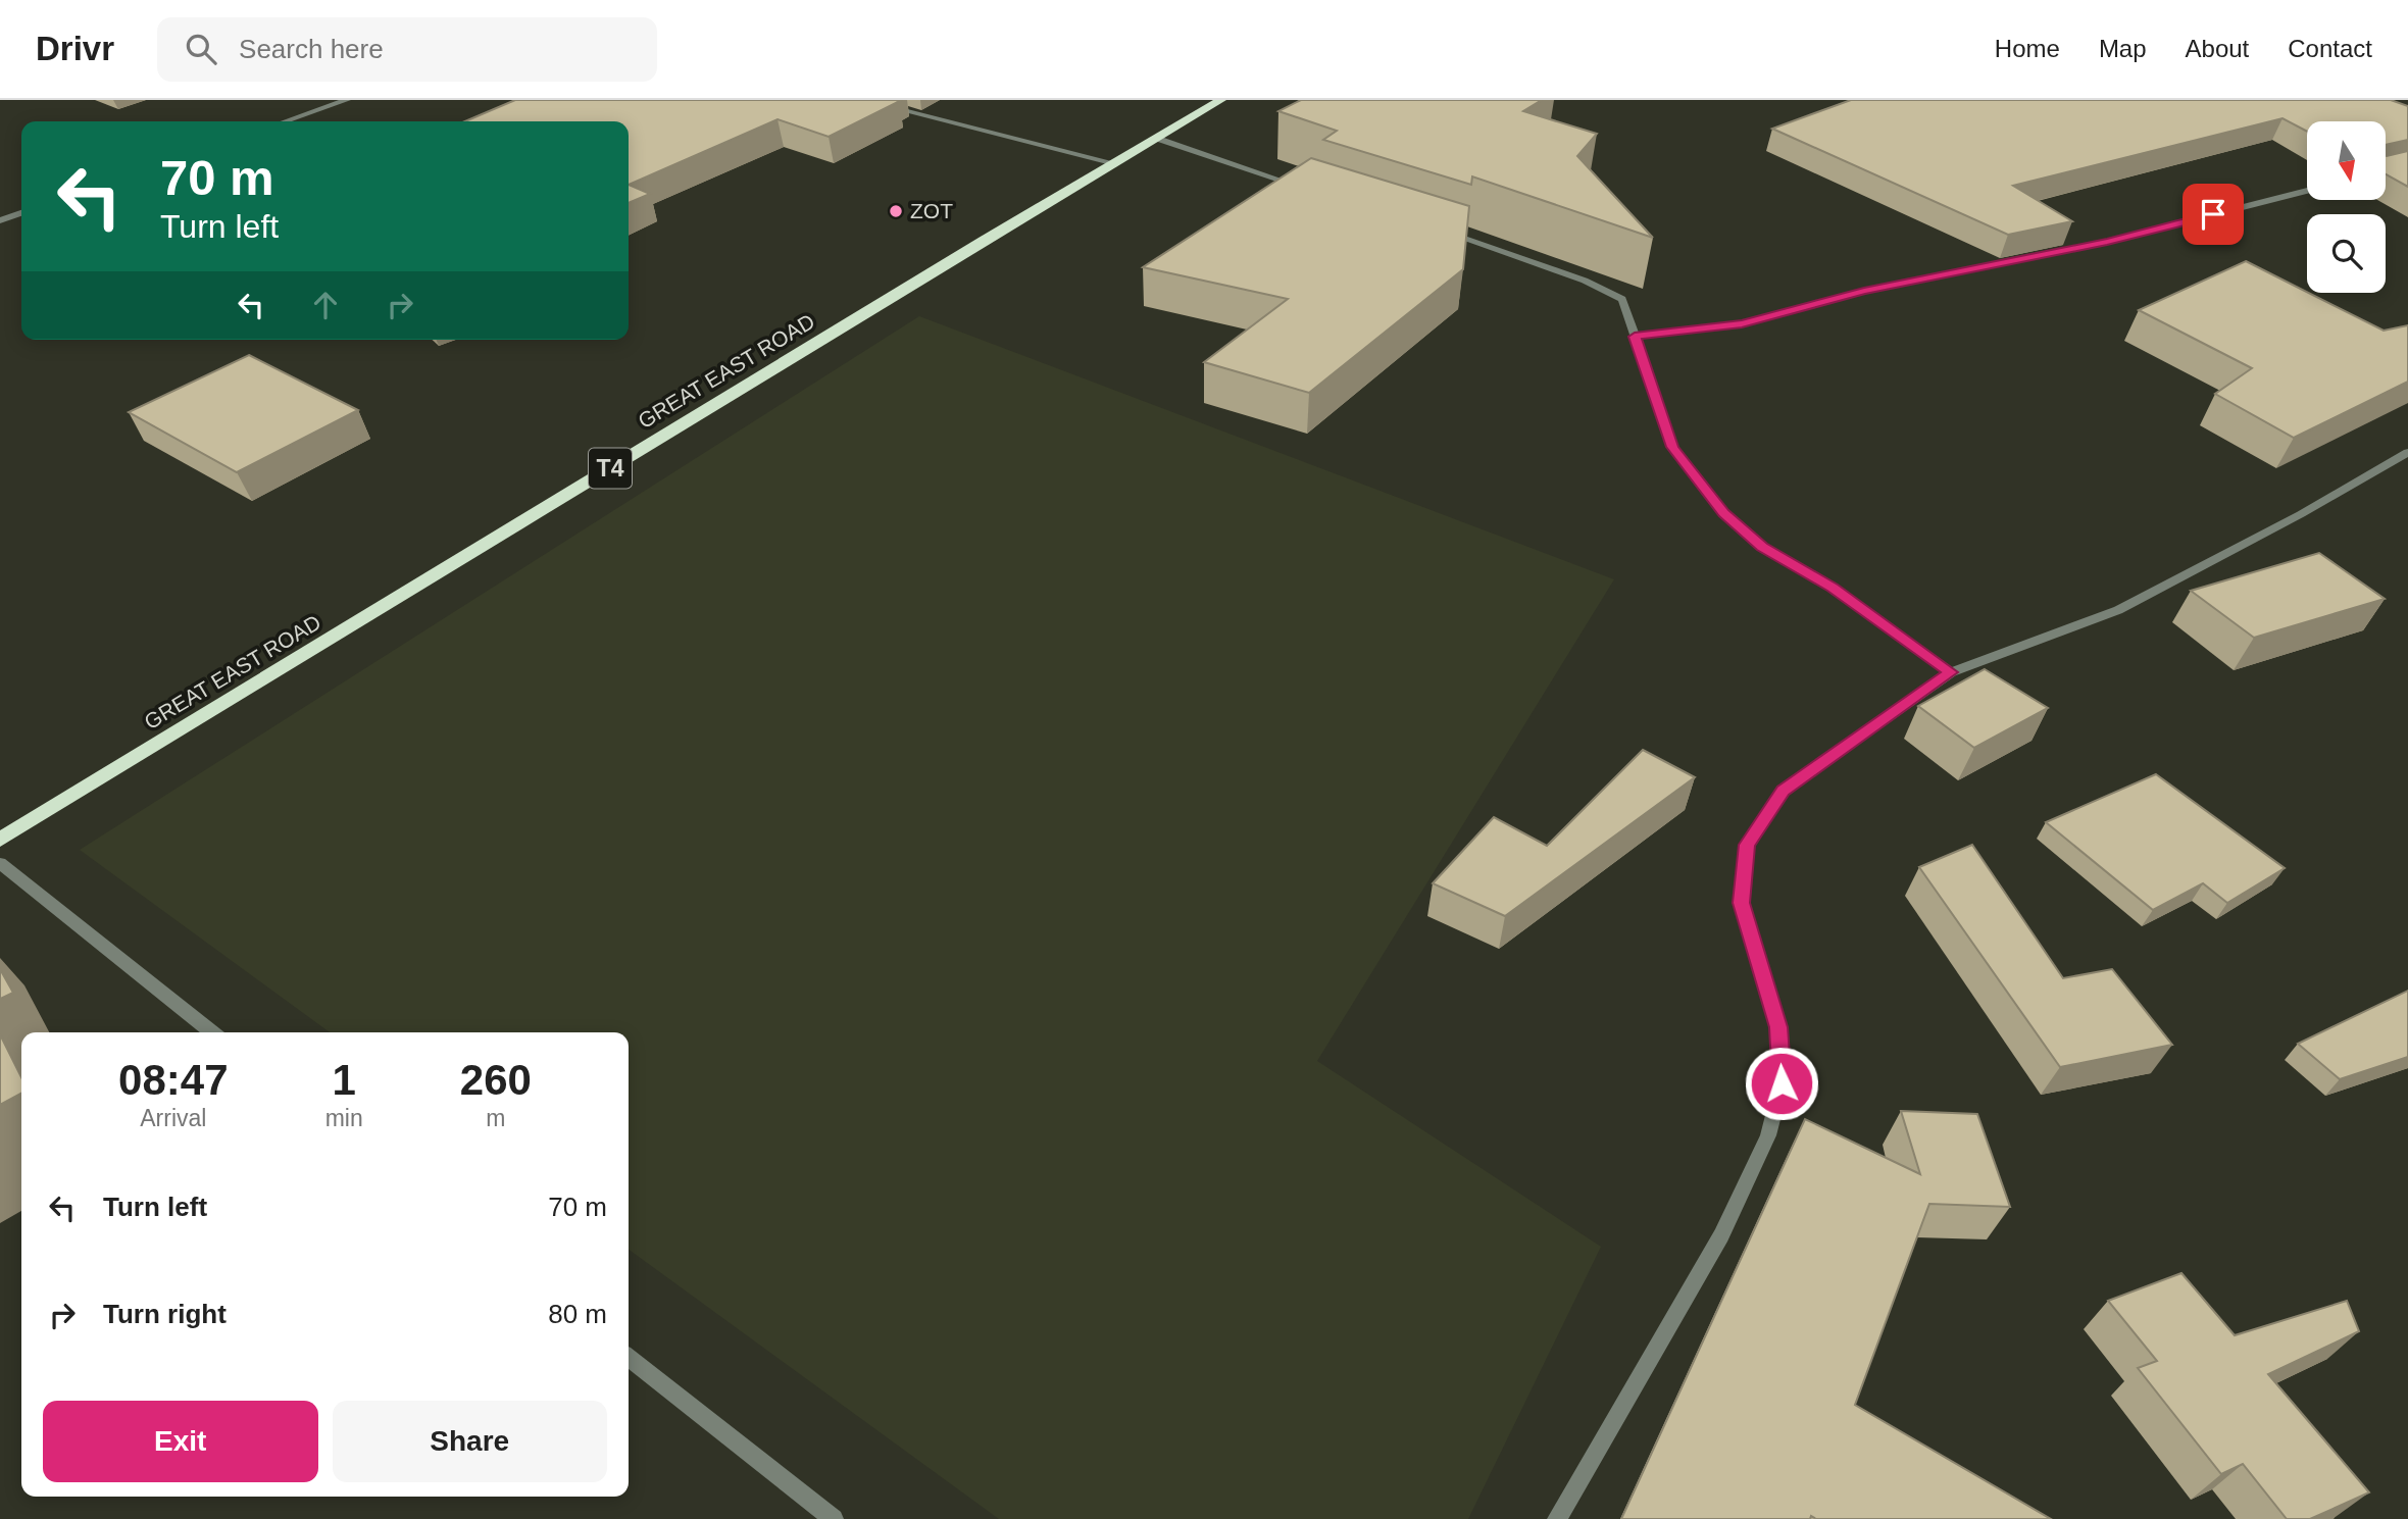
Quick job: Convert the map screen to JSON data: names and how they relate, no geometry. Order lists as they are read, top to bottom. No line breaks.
{"streets":{"highway":["GREAT EAST ROAD","T4"]},"places":["ZOT"],"north":"bottom","page":{"header":"Drivr","search":"Search here","nav":["Home","Map","About","Contact"],"turn":["70 m","Turn left"],"eta":["08:47","Arrival","1","min","260","m"],"list":[{"name":"Turn left","value":"70 m"},{"name":"Turn right","value":"80 m"}],"buttons":["Exit","Share"]}}
